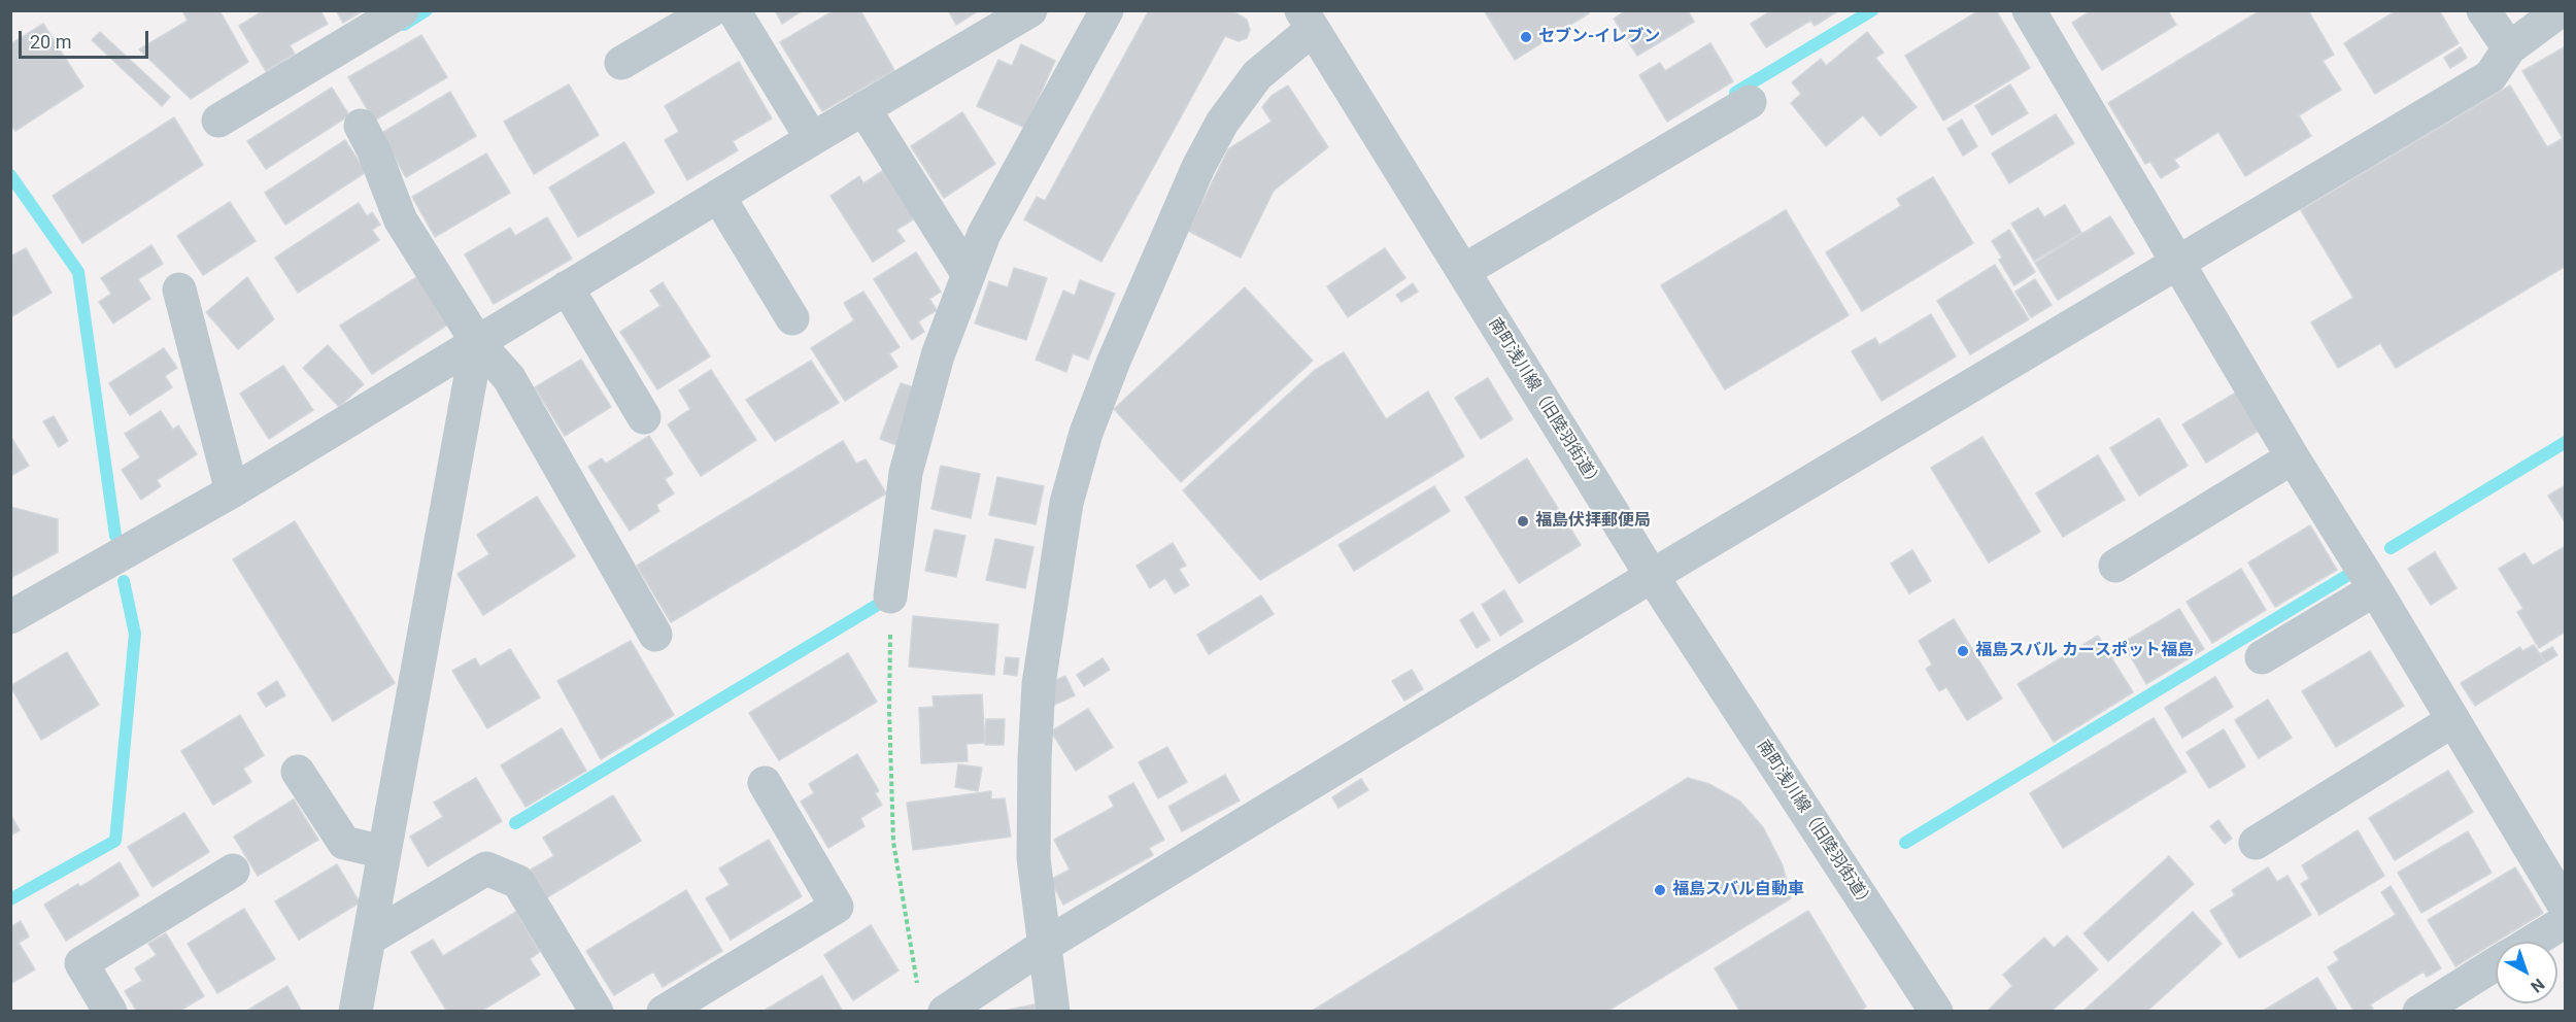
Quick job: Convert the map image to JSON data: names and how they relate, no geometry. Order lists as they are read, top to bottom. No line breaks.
{"streets":{"street":["南町浅川線（旧陸羽街道）"]},"places":["セブン-イレブン","福島伏拝郵便局","福島スバル カースポット福島","福島スバル自動車"],"scale_bar":"20 m","north":"bottom right"}
